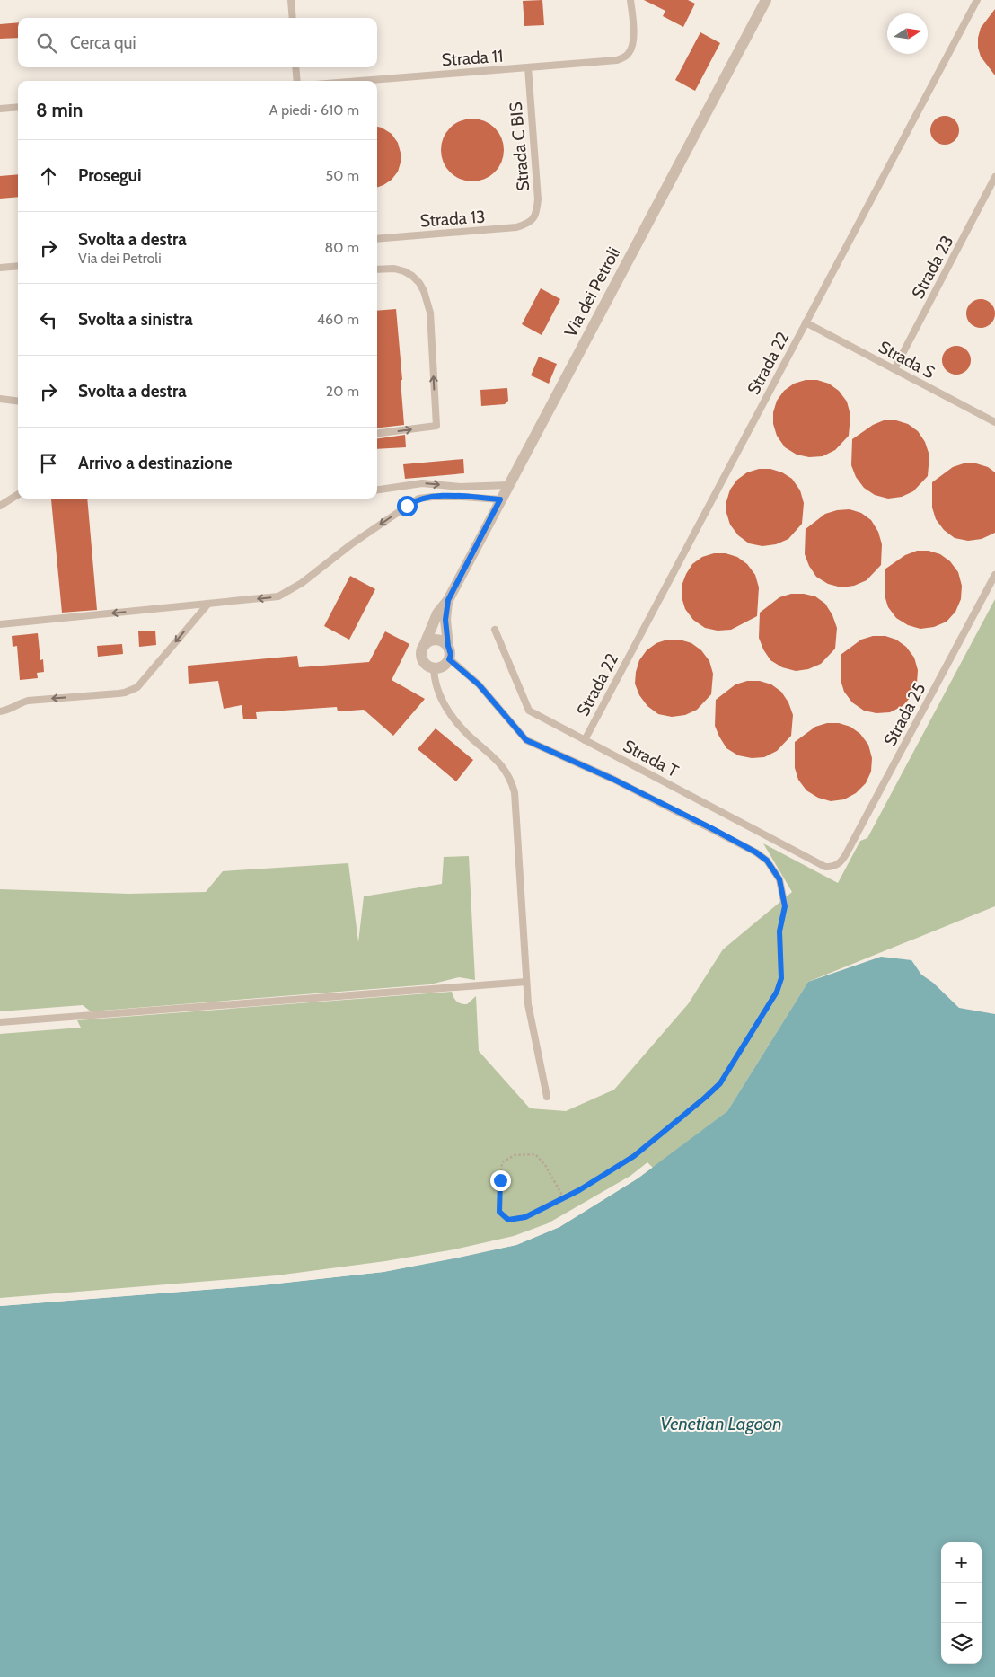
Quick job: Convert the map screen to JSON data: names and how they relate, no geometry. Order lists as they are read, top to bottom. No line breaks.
{"streets":{"street":["Via dei Petroli"],"lane":["Strada 11","Strada C BIS","Strada 13","Strada 23","Strada S","Strada 22","Strada 25","Strada T"]},"crossings":[["Strada 11","Strada C BIS"],["Strada C BIS","Strada 13"],["Strada 23","Strada S"],["Strada S","Strada 22"],["Strada 22","Strada T"],["Strada 25","Strada T"]],"water":["Venetian Lagoon"],"north":"right","page":{"search":"Cerca qui","heading":["8 min","A piedi · 610 m"],"list":[["Prosegui","50 m"],["Svolta a destra","Via dei Petroli","80 m"],["Svolta a sinistra","460 m"],["Svolta a destra","20 m"],"Arrivo a destinazione"],"map_buttons":["+","−"]}}
